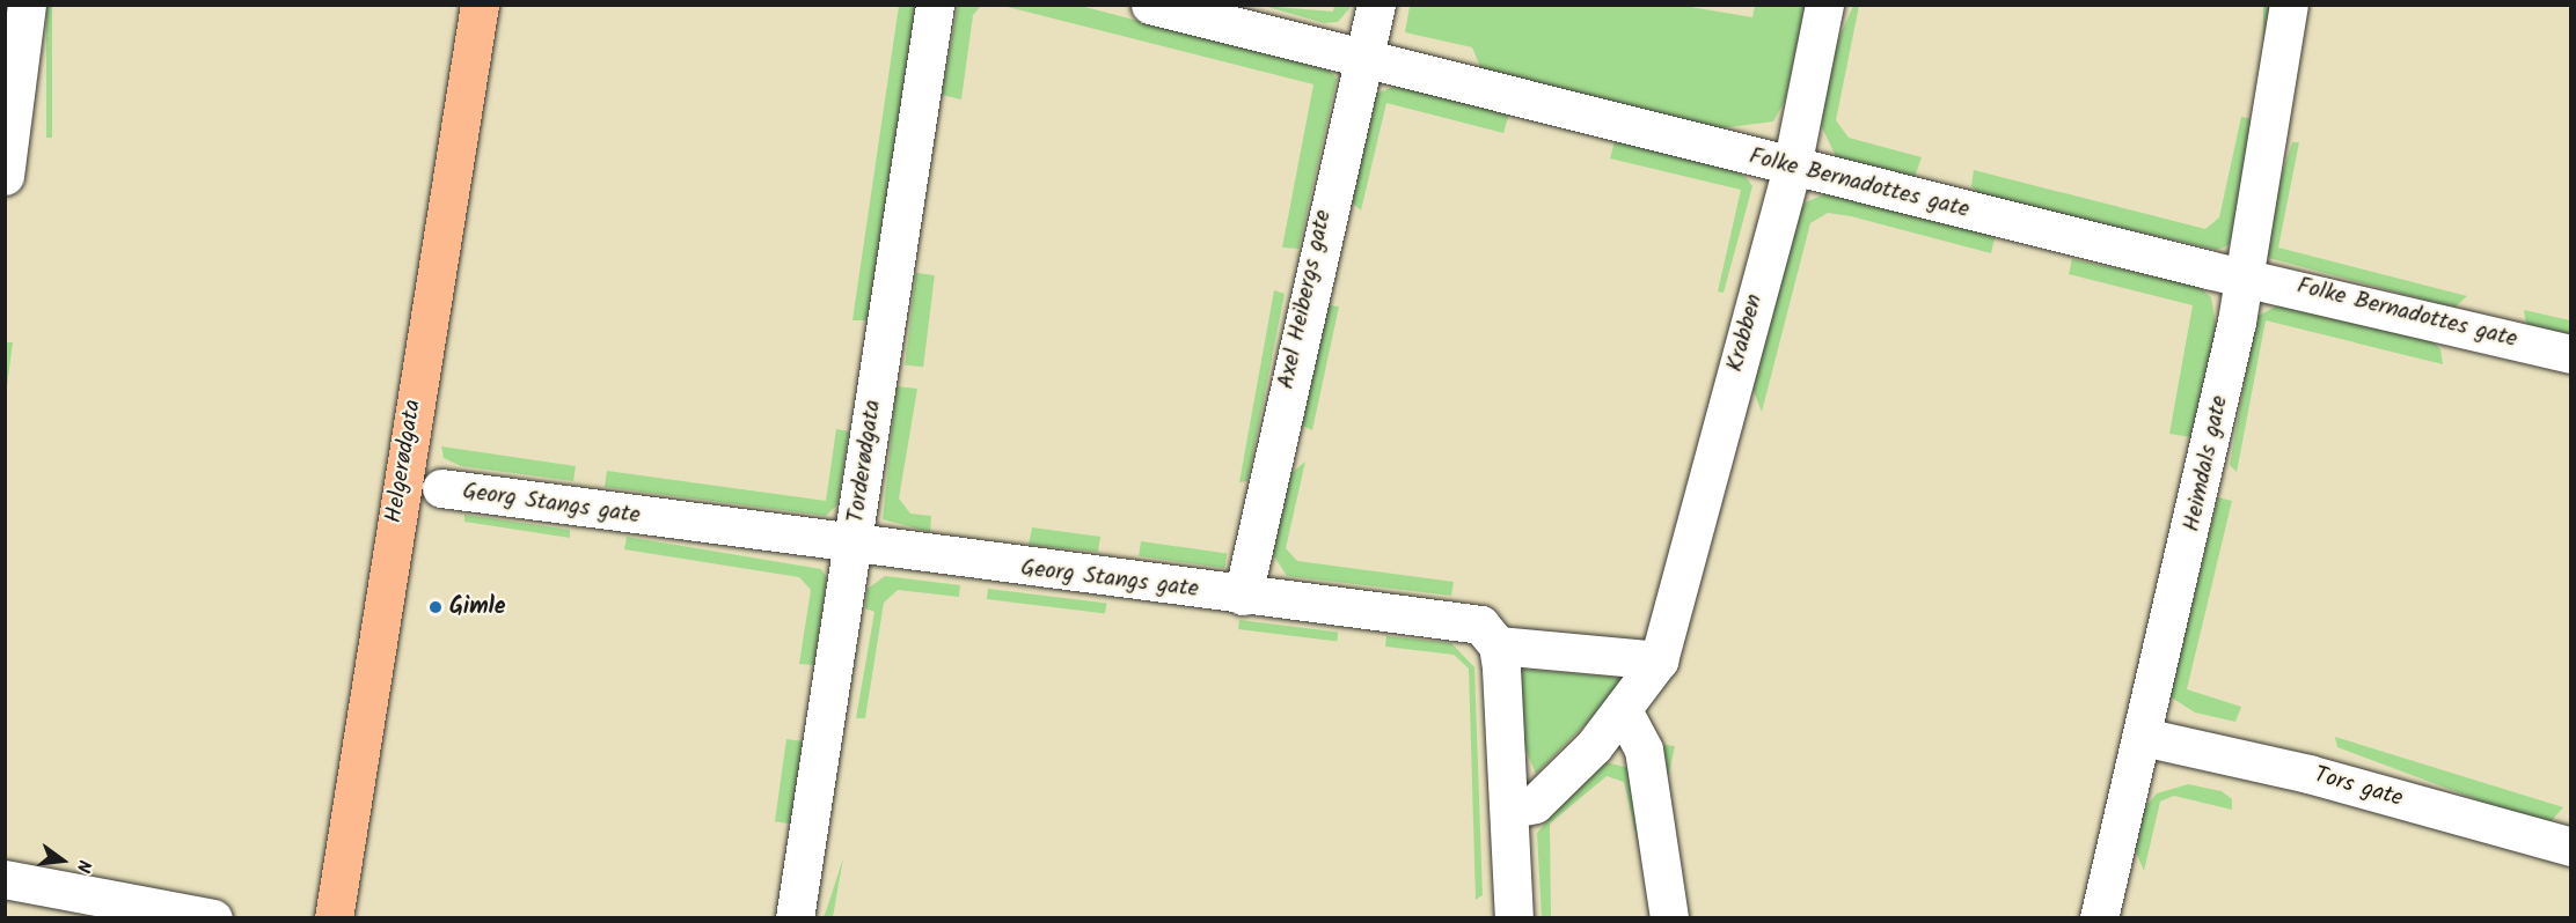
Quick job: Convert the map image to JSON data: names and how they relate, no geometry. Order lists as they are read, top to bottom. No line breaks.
{"streets":{"main road":["Helgerødgata"],"street":["Folke Bernadottes gate","Axel Heibergs gate","Krabben","Torderødgata","Heimdals gate","Georg Stangs gate","Tors gate"]},"crossings":[["Folke Bernadottes gate","Axel Heibergs gate"],["Folke Bernadottes gate","Krabben"],["Folke Bernadottes gate","Heimdals gate"],["Axel Heibergs gate","Georg Stangs gate"],["Torderødgata","Georg Stangs gate"],["Heimdals gate","Tors gate"]],"places":["Gimle"],"north":"right"}
